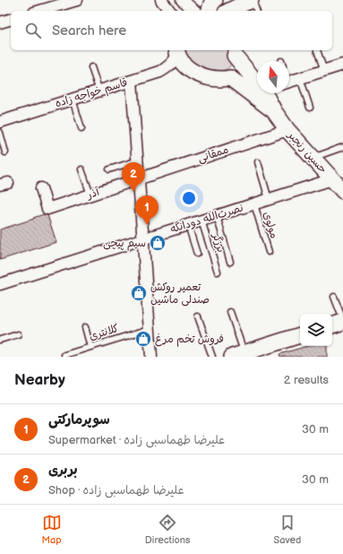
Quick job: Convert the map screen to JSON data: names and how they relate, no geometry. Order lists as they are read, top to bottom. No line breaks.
{"streets":{"street":["قاسم خواجه زاده","حسین رنجبر","ممقانی","آذر","نصرت‌الله دودانگه"],"lane":["مولوی","برزگر","کلانتری"]},"crossings":[["حسین رنجبر","ممقانی"],["حسین رنجبر","نصرت‌الله دودانگه"],["ممقانی","آذر"],["نصرت‌الله دودانگه","مولوی"],["نصرت‌الله دودانگه","برزگر"]],"places":{"shop":["سیم پیچی","تعمیر روکش صندلی ماشین","فروش تخم مرغ"]},"north":"top","page":{"search":"Search here","pins":["2","1"],"heading":["Nearby","2 results"],"list":[{"mark":"1","name":"سوپرمارکتی","note":"Supermarket · علیرضا طهماسبی زاده","value":"30 m"},{"mark":"2","name":"بربری","note":"Shop · علیرضا طهماسبی زاده","value":"30 m"}],"nav":["Map","Directions","Saved"]}}
